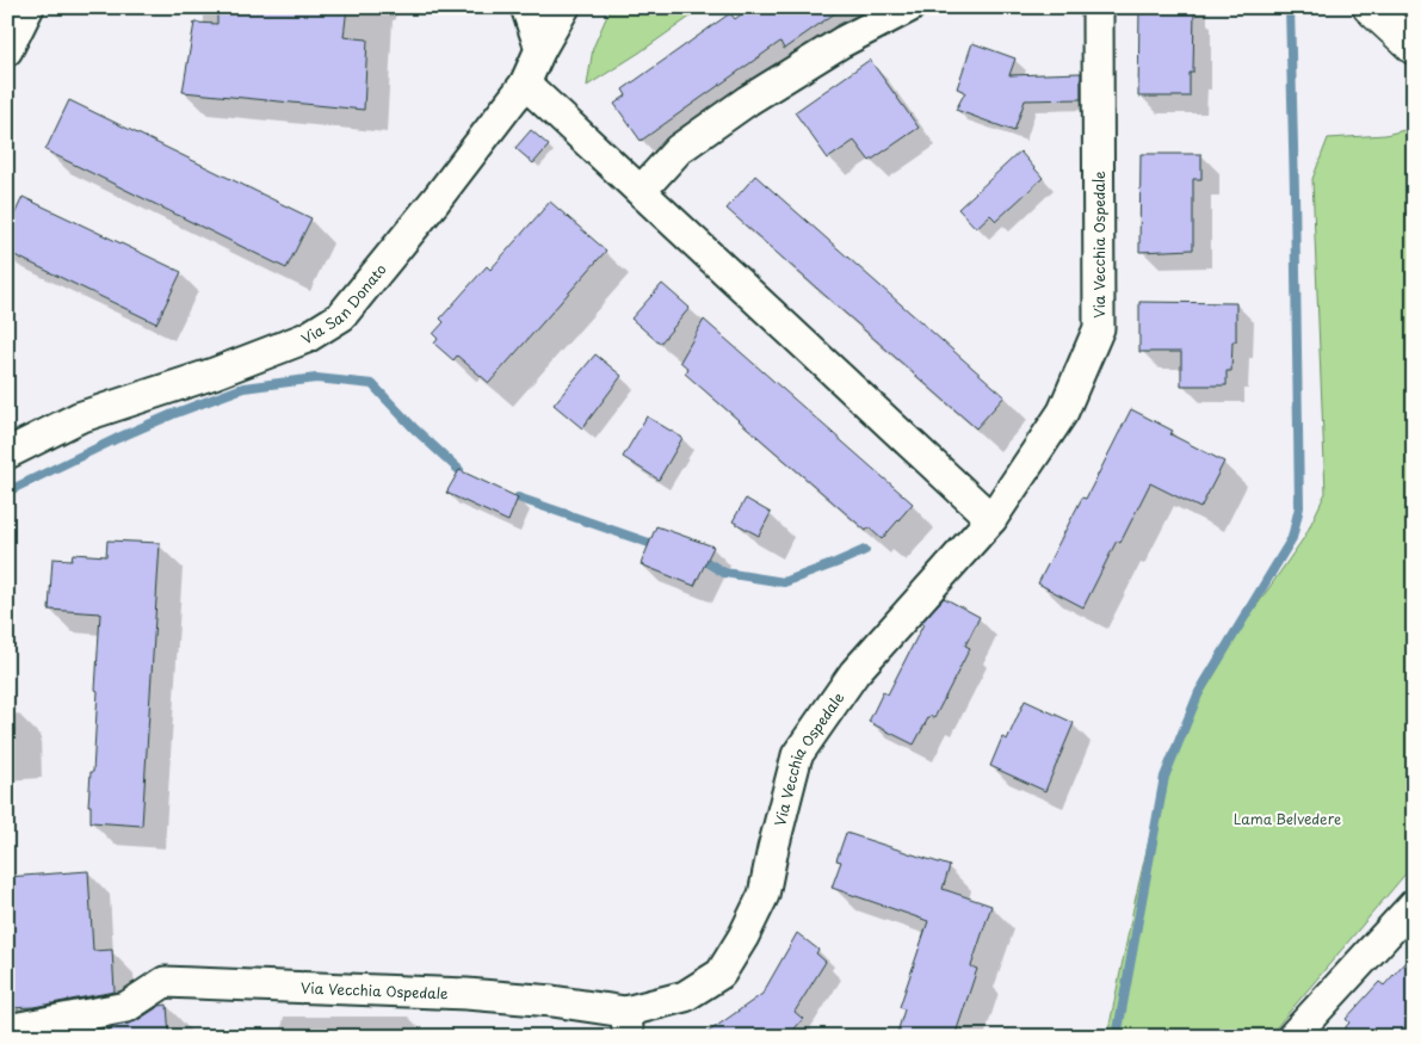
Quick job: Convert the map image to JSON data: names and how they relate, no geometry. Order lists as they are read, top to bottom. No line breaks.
{"streets":{"street":["Via Vecchia Ospedale","Via San Donato"]},"parks":["Lama Belvedere"]}
